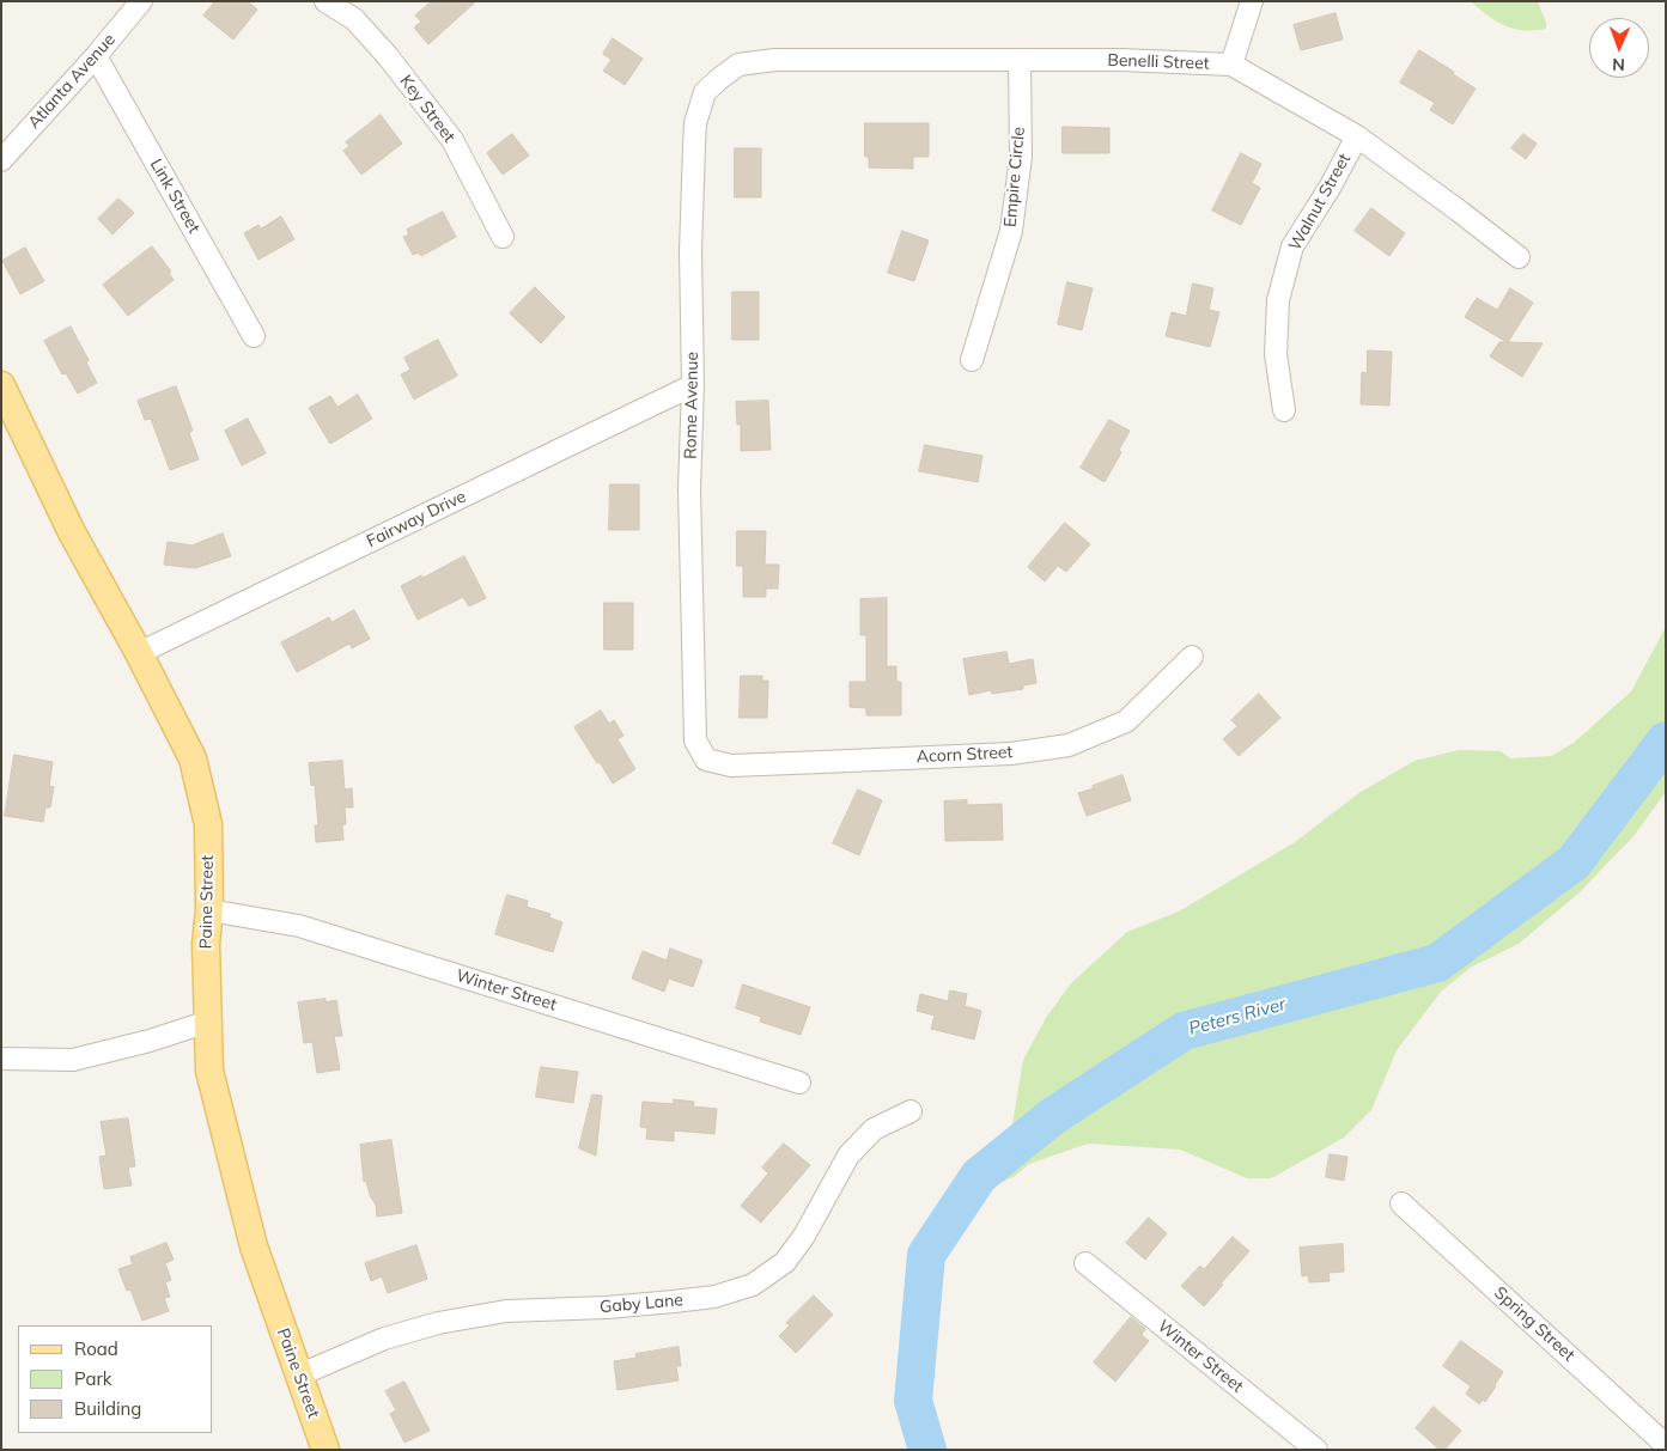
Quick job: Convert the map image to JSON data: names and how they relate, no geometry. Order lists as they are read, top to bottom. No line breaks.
{"streets":{"main road":["Paine Street"],"street":["Benelli Street","Atlanta Avenue","Key Street","Empire Circle","Link Street","Walnut Street","Rome Avenue","Fairway Drive","Acorn Street","Winter Street","Gaby Lane","Spring Street"]},"crossings":[["Benelli Street","Empire Circle"],["Benelli Street","Walnut Street"],["Benelli Street","Rome Avenue"],["Atlanta Avenue","Link Street"],["Rome Avenue","Fairway Drive"],["Rome Avenue","Acorn Street"],["Fairway Drive","Paine Street"],["Paine Street","Winter Street"],["Paine Street","Gaby Lane"]],"water":["Peters River"],"legend":["Road","Park","Building"],"north":"bottom"}
